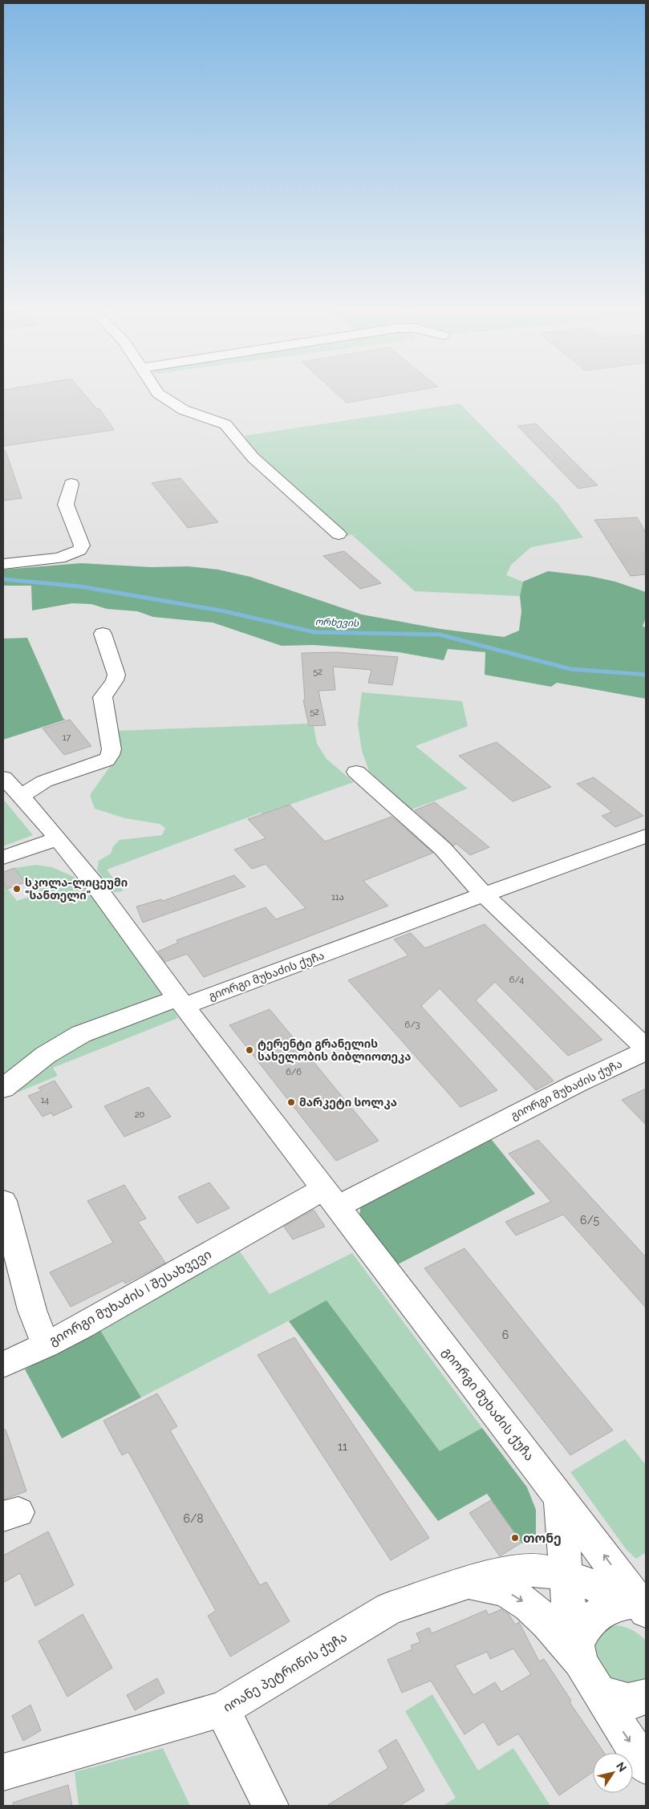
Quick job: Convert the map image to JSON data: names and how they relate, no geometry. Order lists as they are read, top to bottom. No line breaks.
{"streets":{"street":["გიორგი მუხაძის ქუჩა","გიორგი მუხაძის I შესახვევი","იოანე პეტრიწის ქუჩა"]},"crossings":[["გიორგი მუხაძის ქუჩა","გიორგი მუხაძის I შესახვევი"],["გიორგი მუხაძის ქუჩა","იოანე პეტრიწის ქუჩა"]],"water":["ორხევის"],"places":["სკოლა-ლიცეუმი \"სანთელი\"","ტერენტი გრანელის სახელობის ბიბლიოთეკა","მარკეტი სოლკა","თონე"],"house_numbers":["52","52","17","11ა","6/4","6/3","6/6","14","20","6/5","6","11","6/8"],"north":"top right"}
